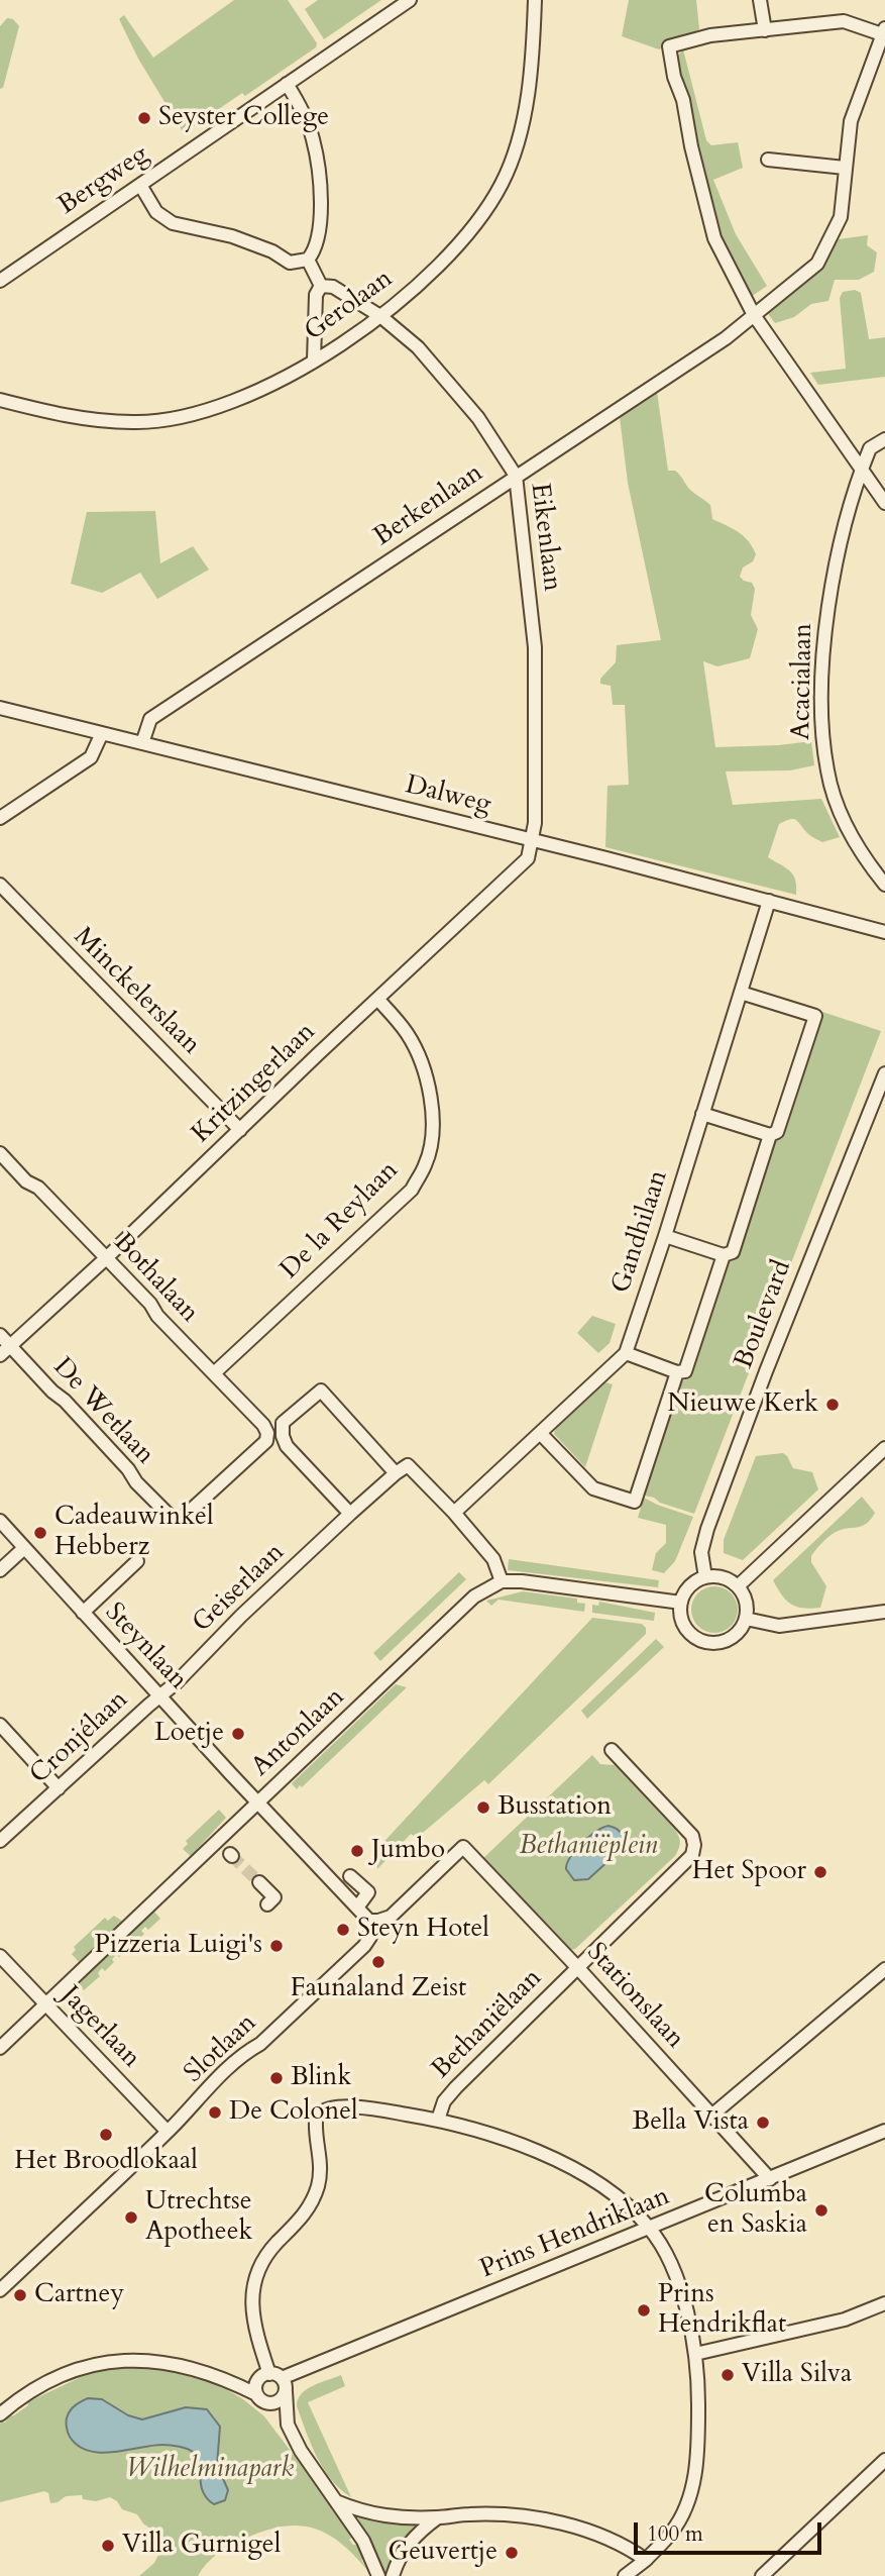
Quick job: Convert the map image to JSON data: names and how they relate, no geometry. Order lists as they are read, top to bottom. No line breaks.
{"streets":{"street":["Bergweg","Gerolaan","Berkenlaan","Eikenlaan","Acacialaan","Dalweg","Minckelerslaan","Kritzingerlaan","De la Reylaan","Gandhilaan","Bothalaan","Boulevard","De Wetlaan","Geiserlaan","Steynlaan","Antonlaan","Cronjélaan","Stationslaan","Bethaniëlaan","Jagerlaan","Slotlaan","Prins Hendriklaan"]},"crossings":[["Gerolaan","Eikenlaan"],["Berkenlaan","Eikenlaan"],["Berkenlaan","Dalweg"],["Eikenlaan","Dalweg"],["Eikenlaan","Kritzingerlaan"],["Dalweg","Kritzingerlaan"],["Dalweg","Gandhilaan"],["Minckelerslaan","Kritzingerlaan"],["Kritzingerlaan","De la Reylaan"],["Kritzingerlaan","Bothalaan"],["Kritzingerlaan","De Wetlaan"],["De la Reylaan","Bothalaan"],["Bothalaan","De Wetlaan"],["Geiserlaan","Steynlaan"],["Geiserlaan","Cronjélaan"],["Steynlaan","Antonlaan"],["Steynlaan","Cronjélaan"],["Steynlaan","Stationslaan"],["Steynlaan","Slotlaan"],["Antonlaan","Jagerlaan"],["Stationslaan","Bethaniëlaan"],["Stationslaan","Slotlaan"],["Stationslaan","Prins Hendriklaan"],["Jagerlaan","Slotlaan"]],"parks":["Bethaniëplein","Wilhelminapark"],"places":["Seyster College","Nieuwe Kerk","Cadeauwinkel Hebberz","Loetje","Busstation","Jumbo","Het Spoor","Steyn Hotel","Pizzeria Luigi's","Faunaland Zeist","Blink","De Colonel","Bella Vista","Het Broodlokaal","Columba en Saskia","Utrechtse Apotheek","Cartney","Prins Hendrikflat","Villa Silva","Villa Gurnigel","Geuvertje"],"scale_bar":"100 m"}
